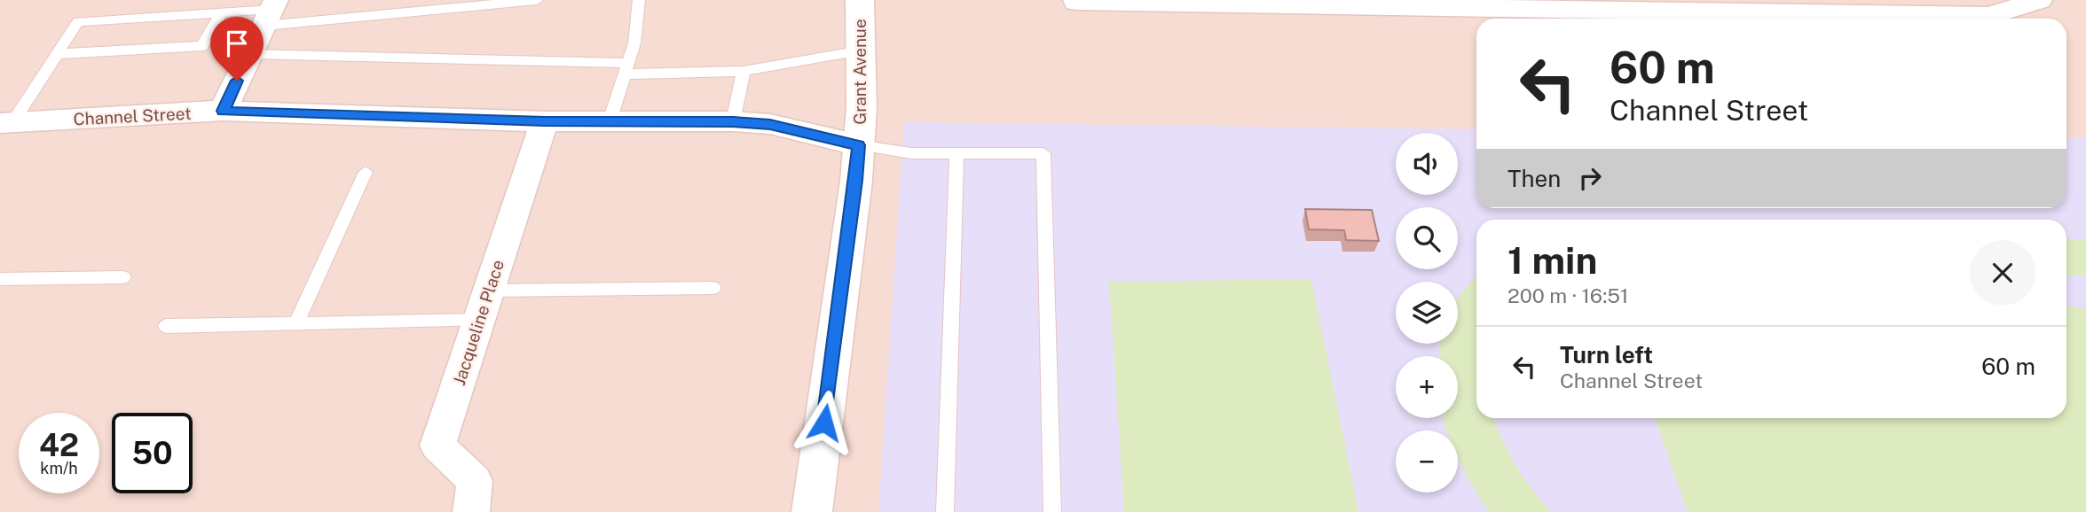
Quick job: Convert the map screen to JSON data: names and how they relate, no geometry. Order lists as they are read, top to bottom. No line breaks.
{"streets":{"main road":["Grant Avenue"],"street":["Channel Street","Jacqueline Place"]},"crossings":[["Grant Avenue","Channel Street"],["Channel Street","Jacqueline Place"]],"page":{"turn":["60 m","Channel Street"],"map_buttons":["+","−"],"then":"Then","heading":["1 min","200 m · 16:51"],"list":[{"name":"Turn left","note":"Channel Street","value":"60 m"}],"speed":"42 km/h","limit":"50"}}
